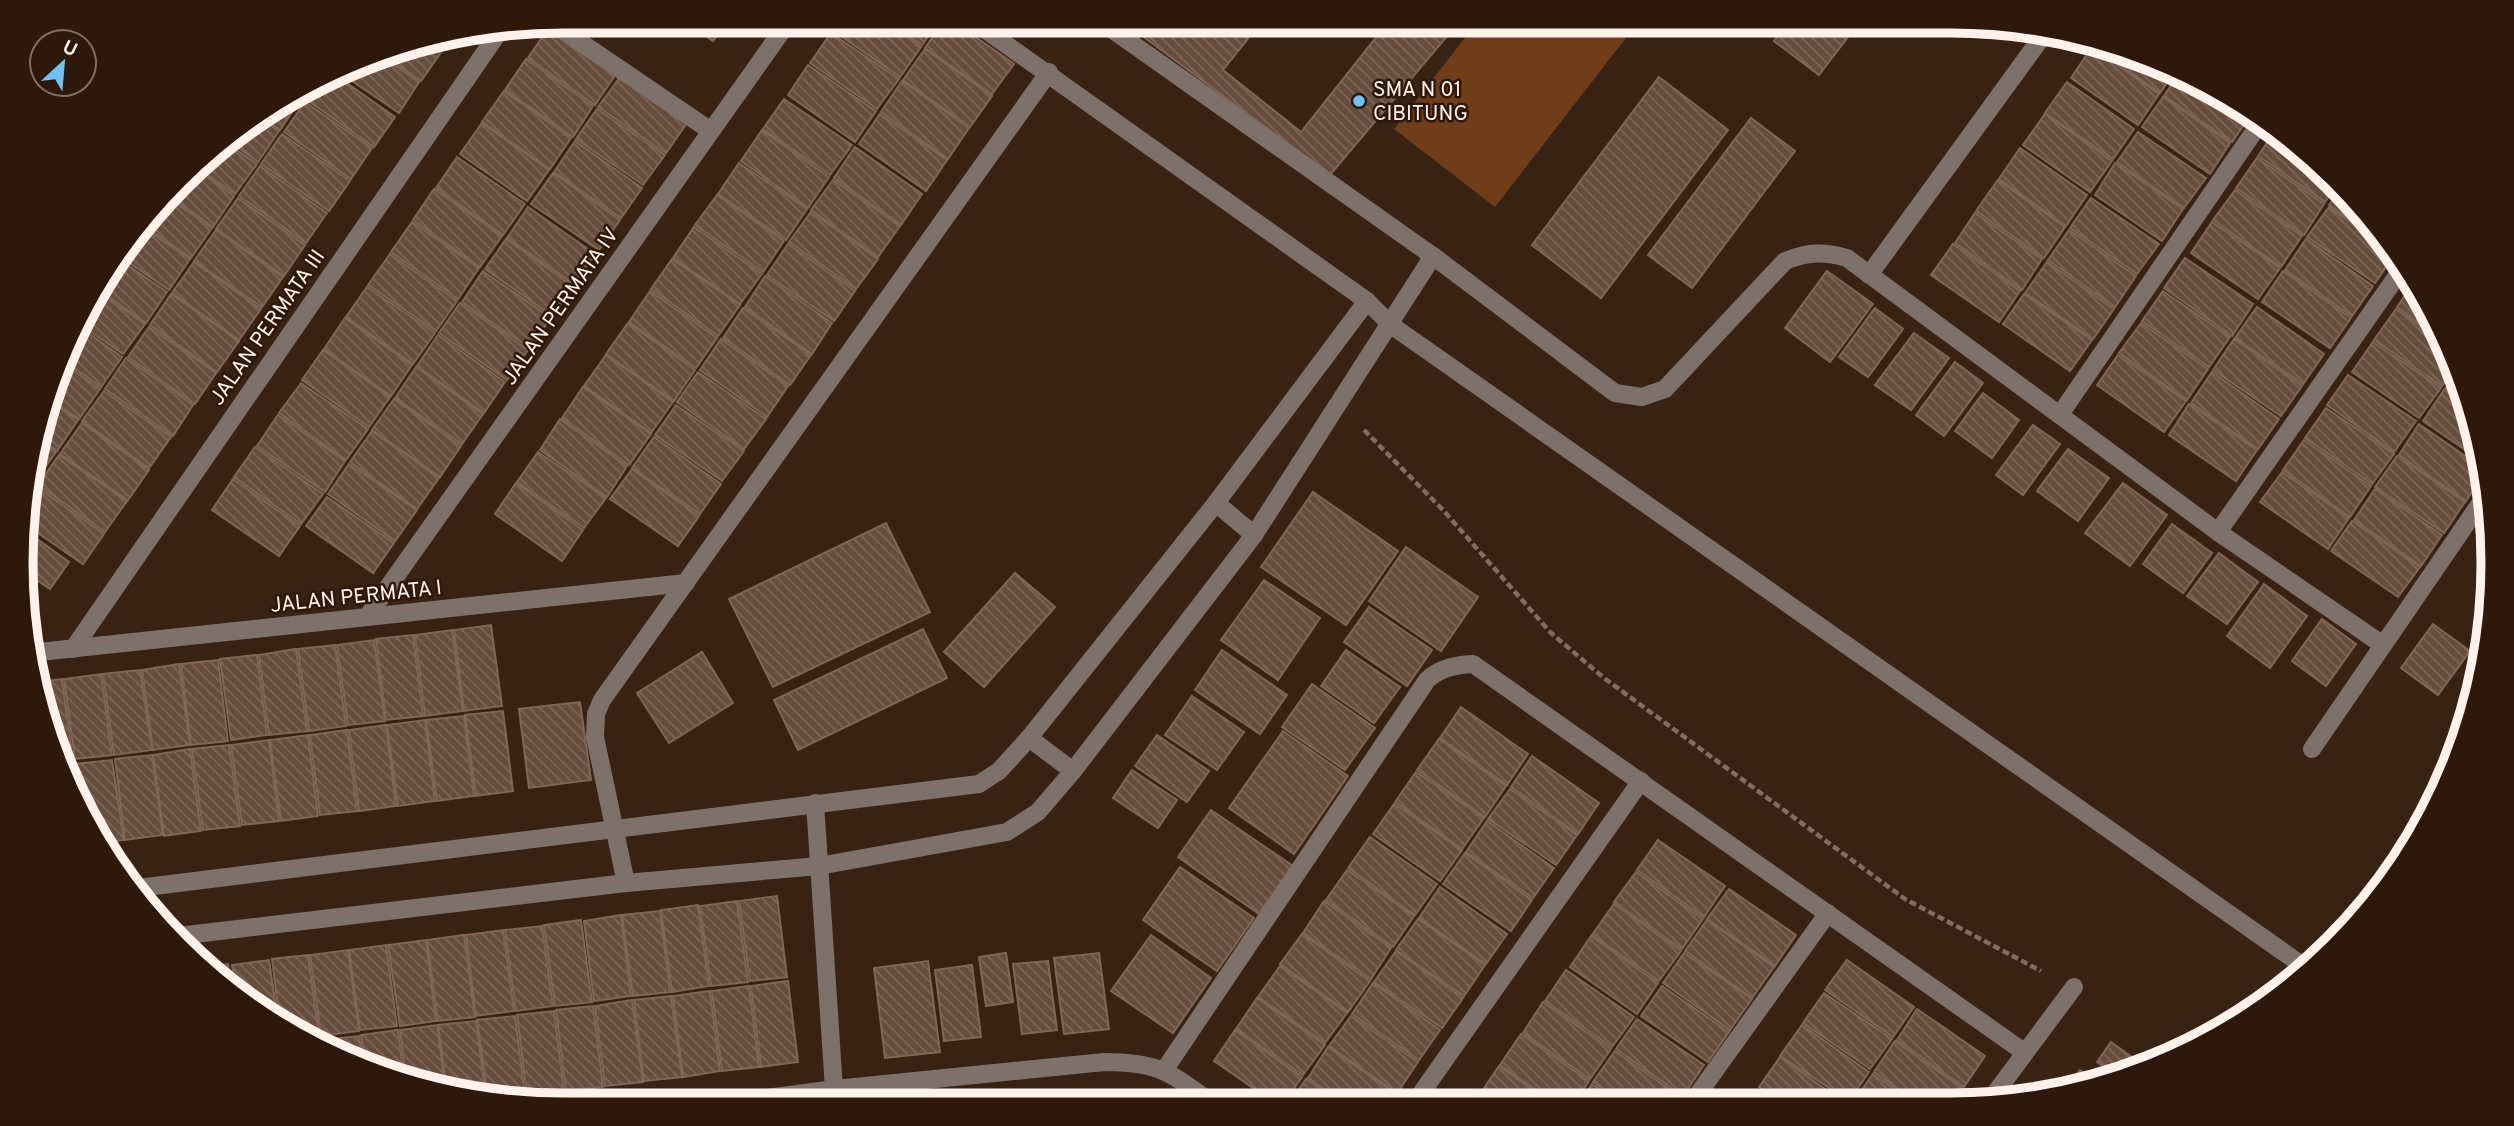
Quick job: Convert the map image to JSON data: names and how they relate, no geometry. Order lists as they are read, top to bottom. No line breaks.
{"streets":{"street":["JALAN PERMATA IV","JALAN PERMATA III","JALAN PERMATA I"]},"crossings":[["JALAN PERMATA IV","JALAN PERMATA I"],["JALAN PERMATA III","JALAN PERMATA I"]],"places":["SMA N 01 CIBITUNG"],"north":"top right"}
